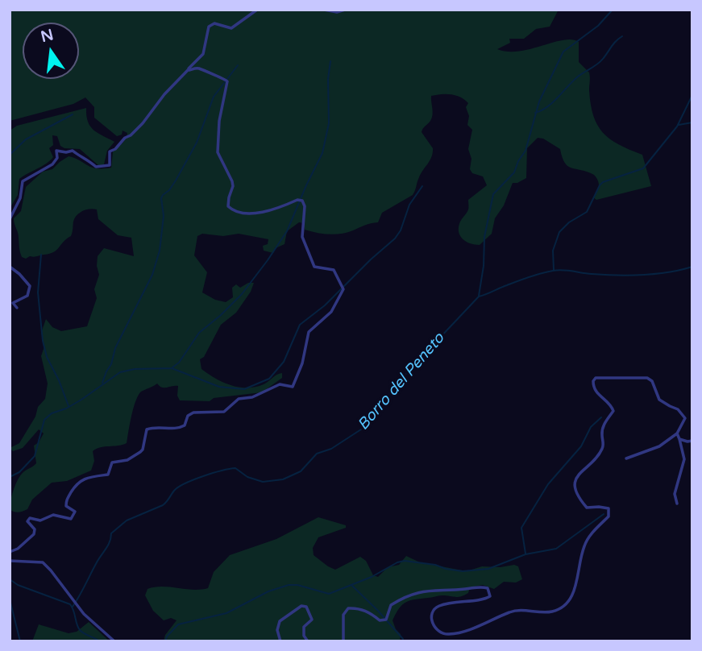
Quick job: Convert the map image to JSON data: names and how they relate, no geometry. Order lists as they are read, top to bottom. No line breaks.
{"water":["Borro del Peneto"],"north":"top"}
